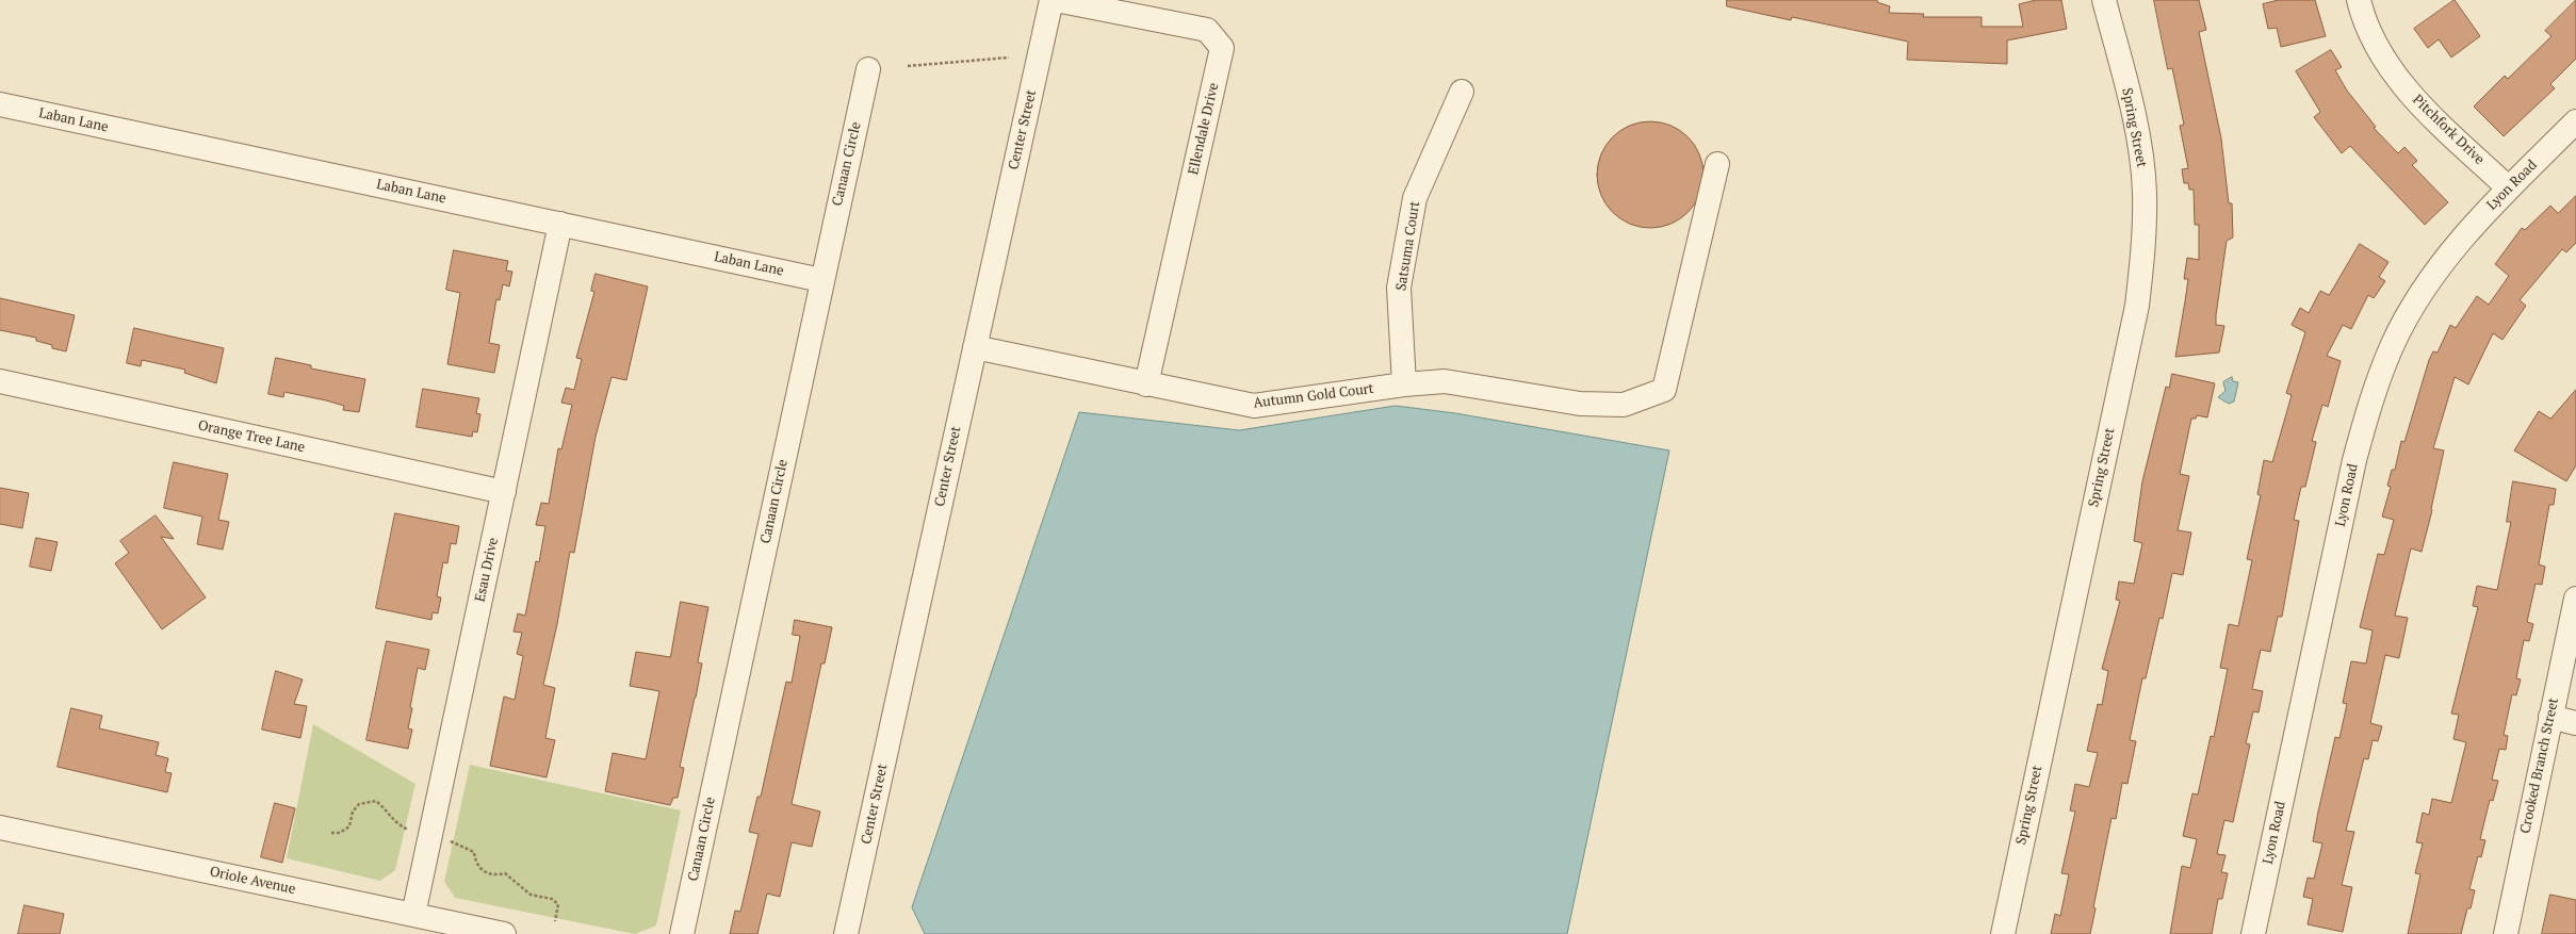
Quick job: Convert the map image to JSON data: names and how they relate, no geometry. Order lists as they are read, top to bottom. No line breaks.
{"streets":{"street":["Laban Lane","Spring Street","Ellendale Drive","Center Street","Pitchfork Drive","Canaan Circle","Lyon Road","Satsuma Court","Autumn Gold Court","Orange Tree Lane","Esau Drive","Crooked Branch Street","Oriole Avenue"]},"crossings":[["Laban Lane","Canaan Circle"],["Laban Lane","Esau Drive"],["Ellendale Drive","Autumn Gold Court"],["Center Street","Autumn Gold Court"],["Pitchfork Drive","Lyon Road"],["Satsuma Court","Autumn Gold Court"],["Orange Tree Lane","Esau Drive"],["Esau Drive","Oriole Avenue"]]}
